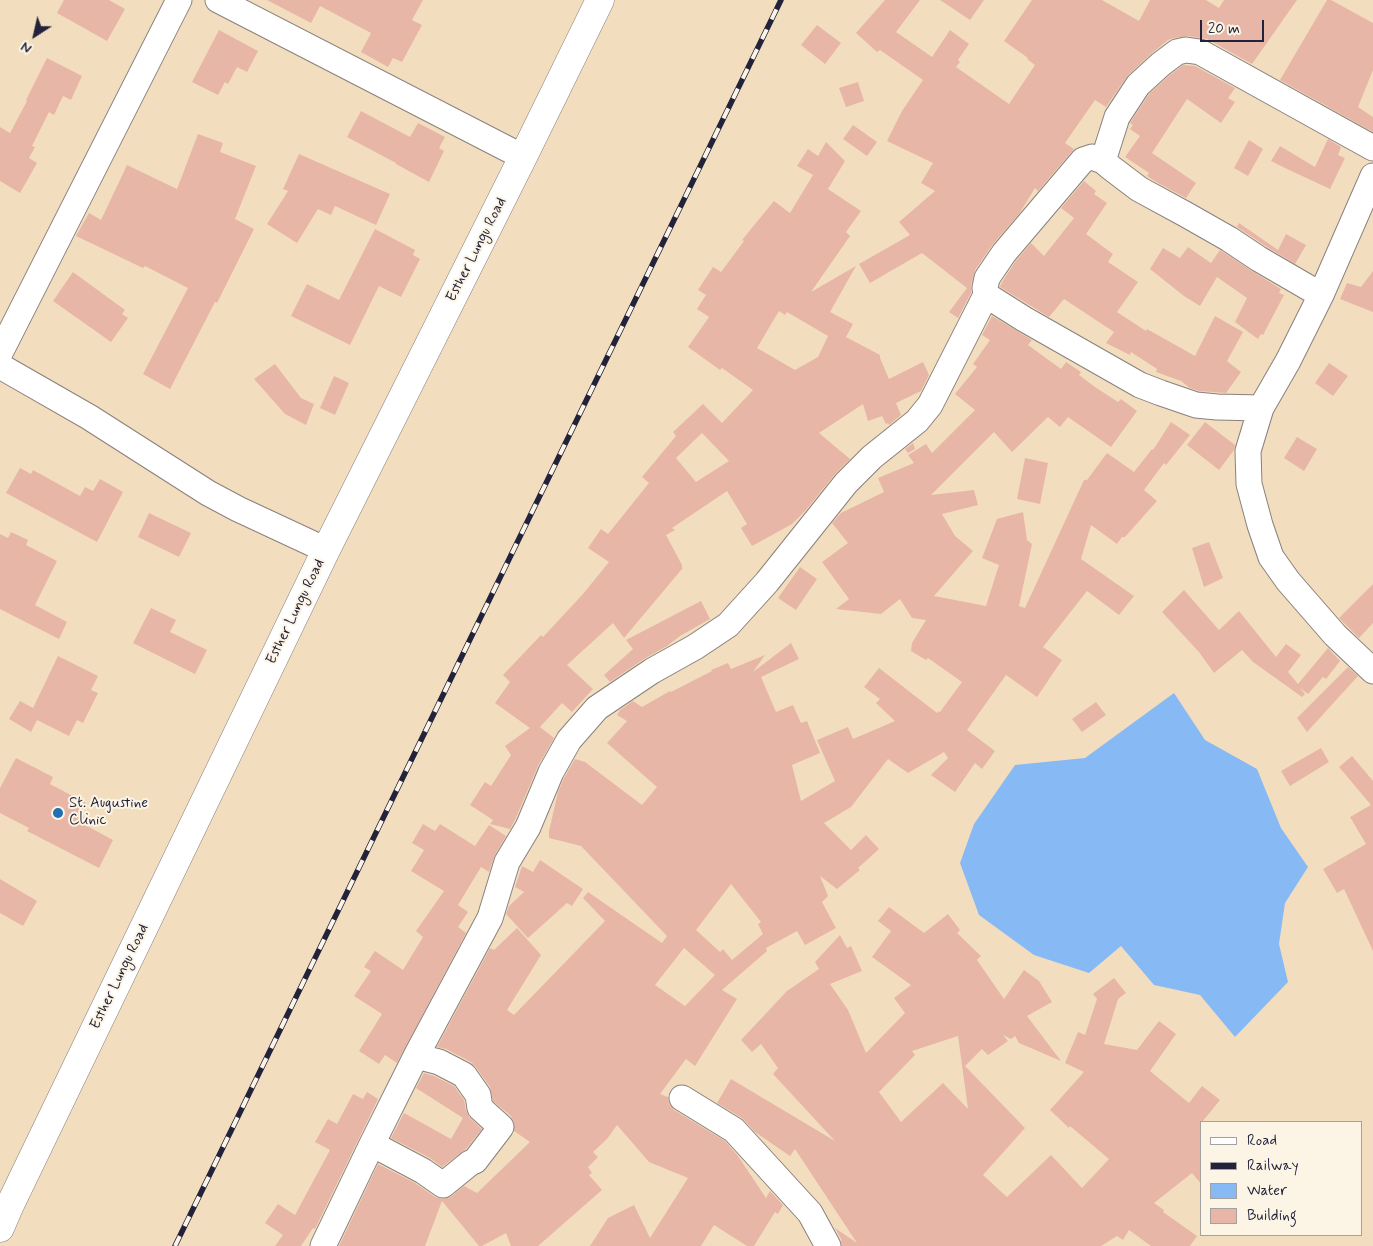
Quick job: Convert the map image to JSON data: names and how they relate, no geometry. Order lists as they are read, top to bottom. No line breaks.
{"streets":{"street":["Esther Lungu Road"]},"places":["St. Augustine Clinic"],"legend":["Road","Railway","Water","Building"],"scale_bar":"20 m","north":"bottom left"}
